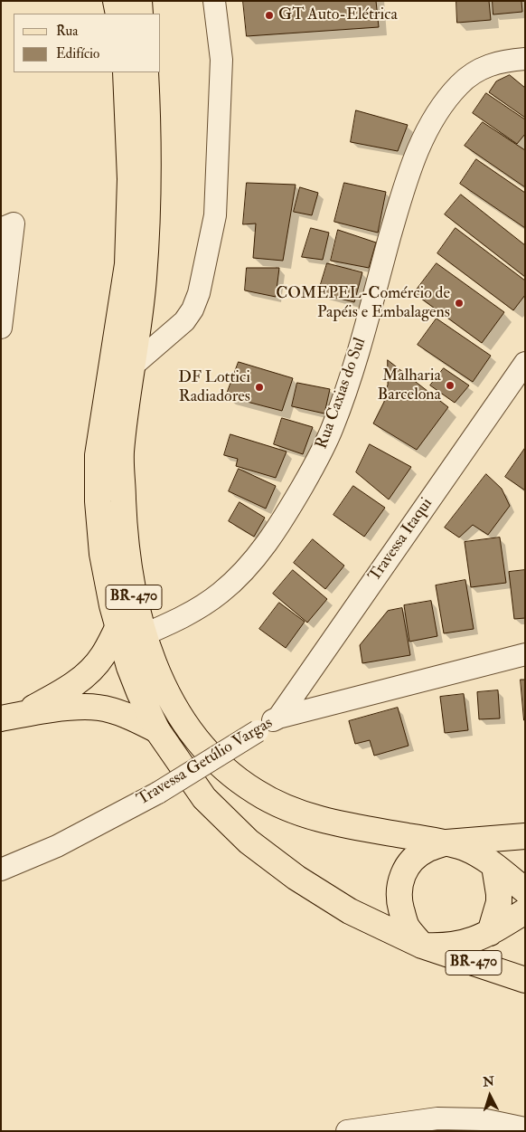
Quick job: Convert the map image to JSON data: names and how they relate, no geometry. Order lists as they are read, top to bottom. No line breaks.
{"streets":{"main road":["BR-470"],"street":["Rua Caxias do Sul","Travessa Itaqui","Travessa Getúlio Vargas"]},"crossings":[["Rua Caxias do Sul","BR-470"],["Travessa Itaqui","Travessa Getúlio Vargas"]],"places":["GT Auto-Elétrica","COMEPEL-Comércio de Papéis e Embalagens","Malharia Barcelona","DF Lottici Radiadores"],"legend":["Rua","Edifício"],"north":"top"}
